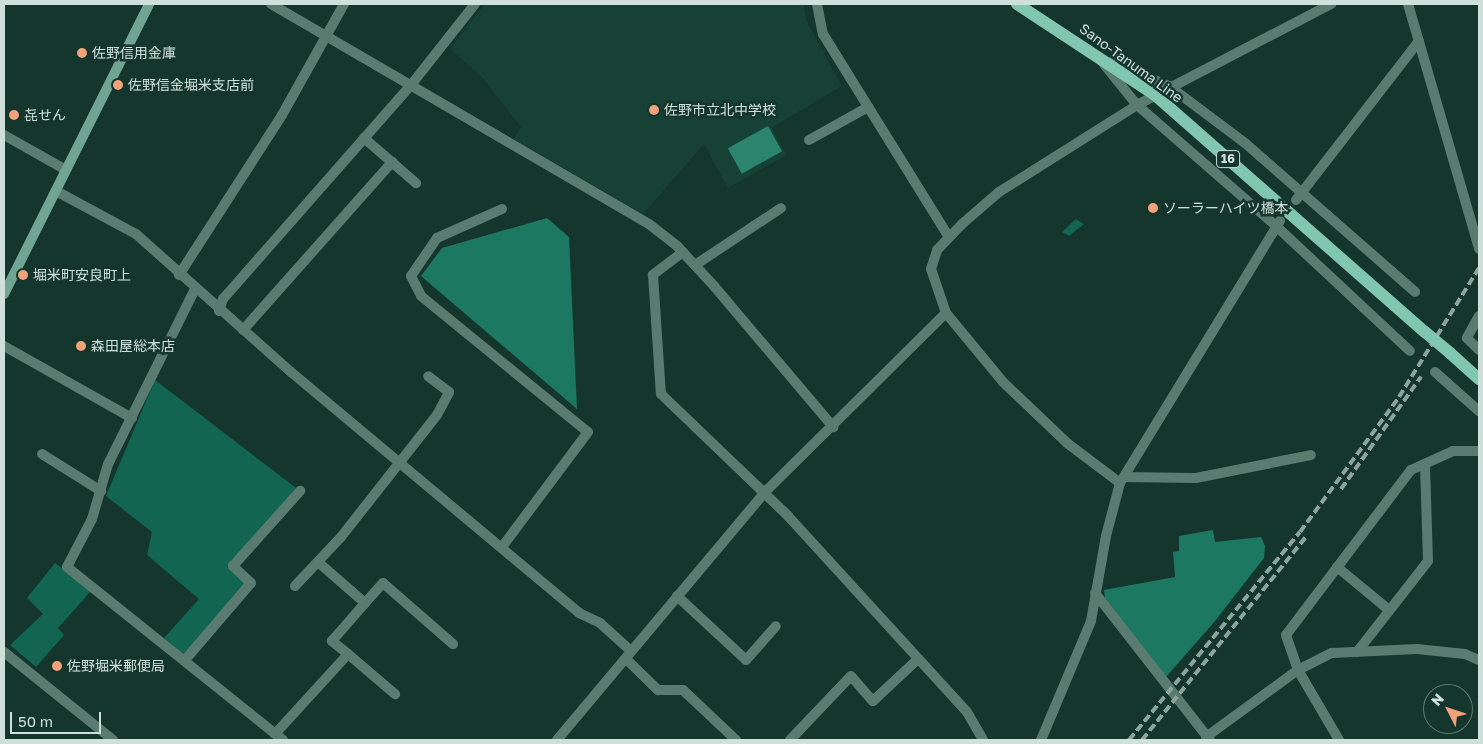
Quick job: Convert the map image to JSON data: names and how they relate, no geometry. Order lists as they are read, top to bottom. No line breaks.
{"streets":{"main road":["Sano-Tanuma Line","16"]},"places":["佐野信用金庫","佐野信金堀米支店前","佐野市立北中学校","㐂せん","ソーラーハイツ橋本","堀米町安良町上","森田屋総本店","佐野堀米郵便局"],"scale_bar":"50 m","north":"top left"}
